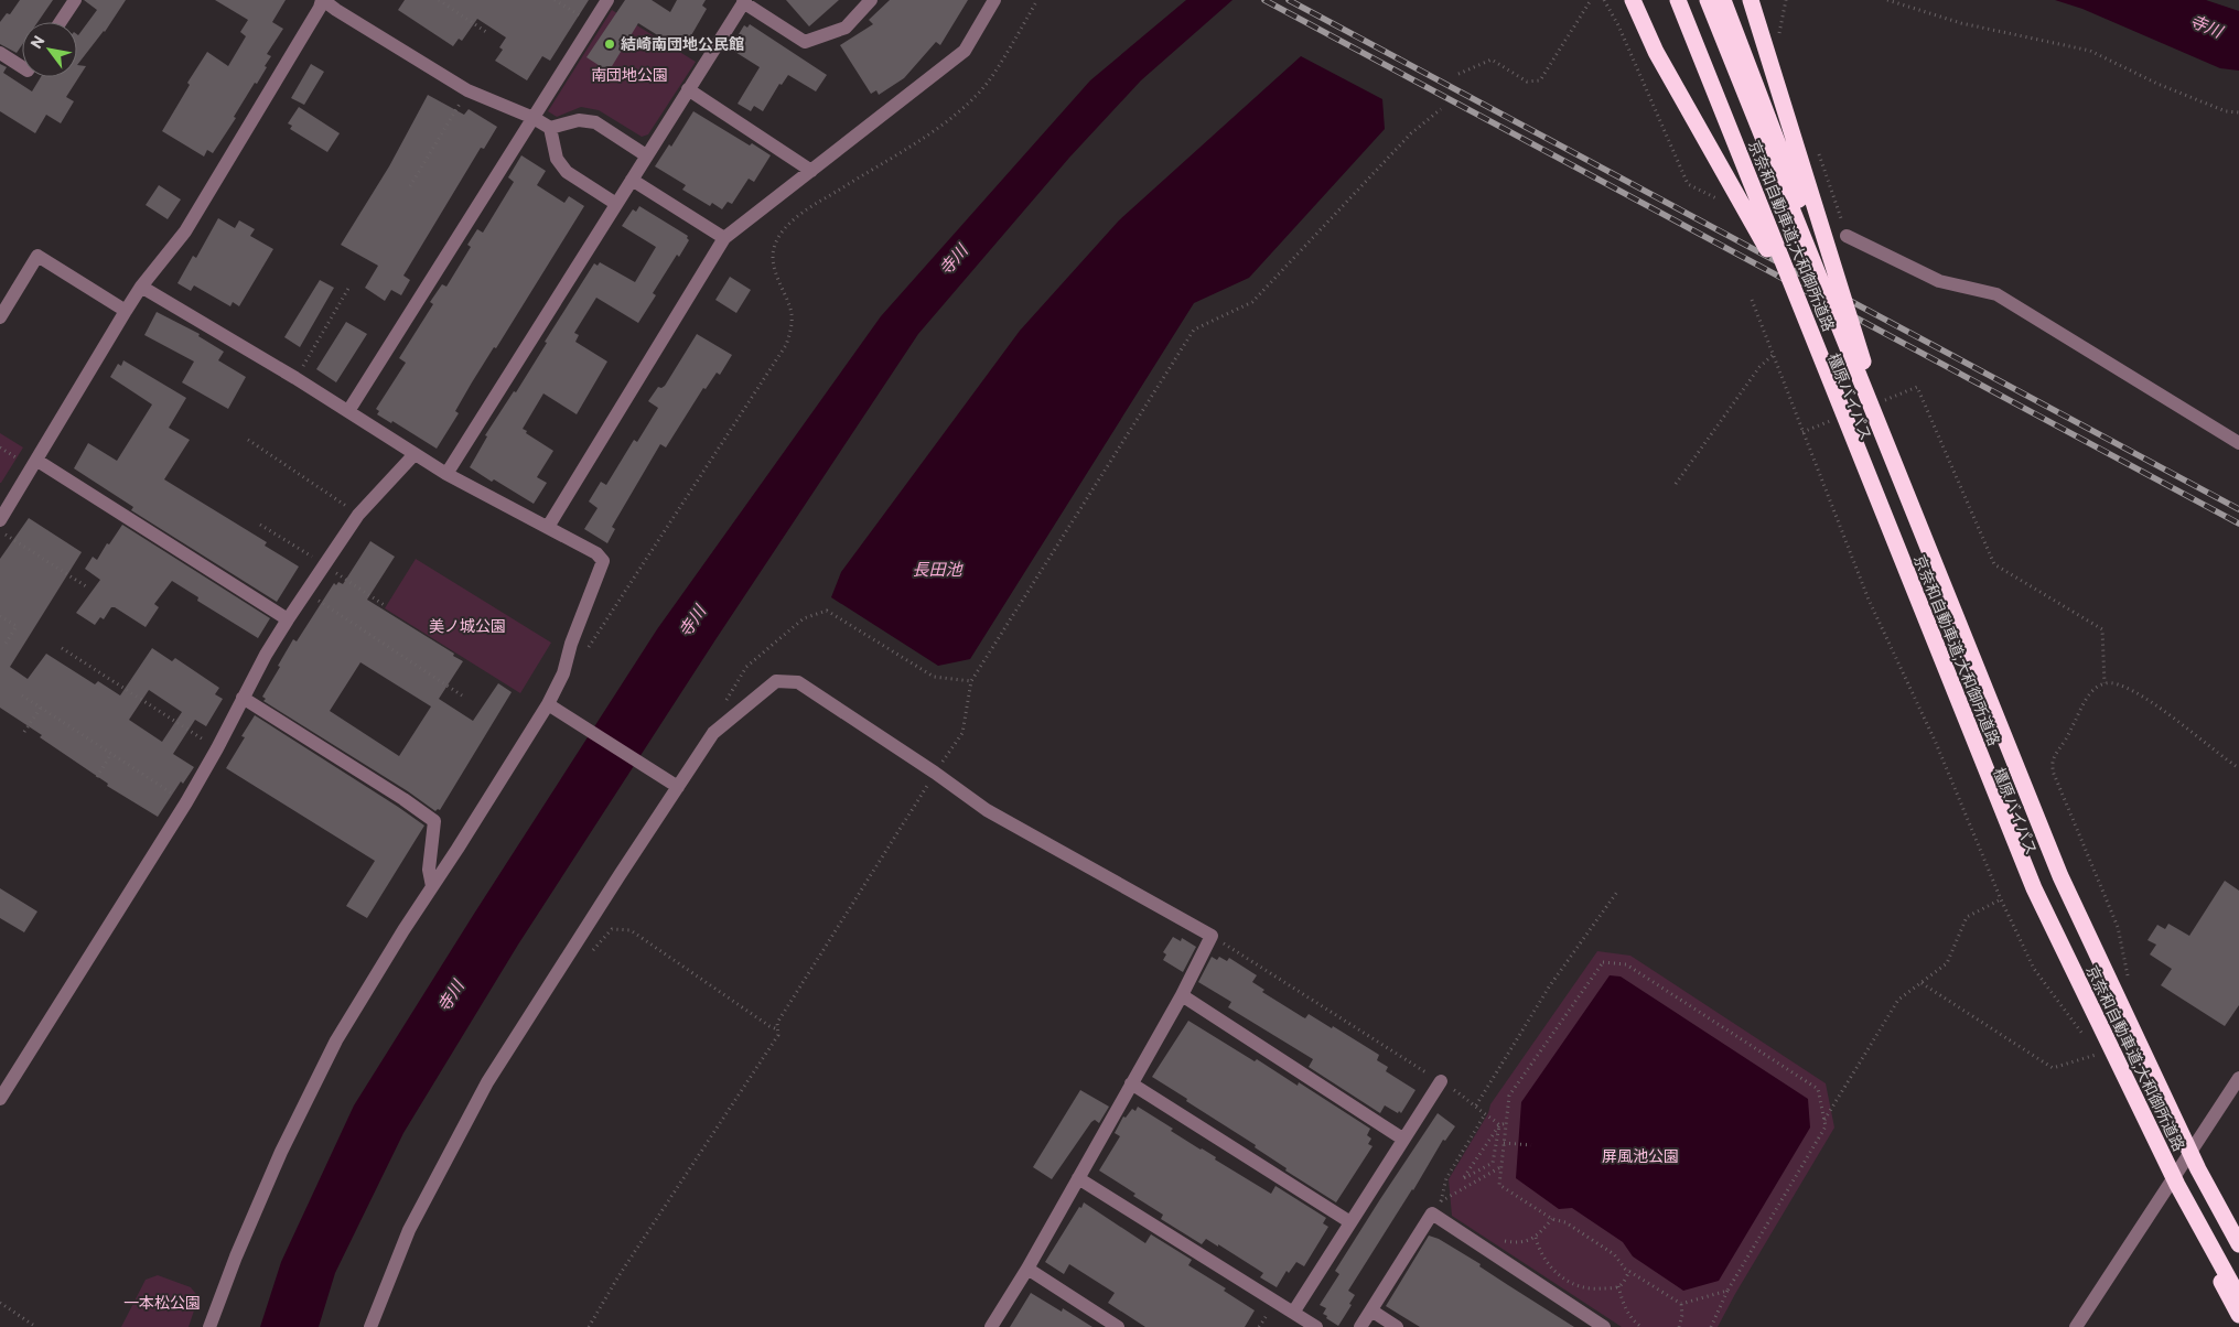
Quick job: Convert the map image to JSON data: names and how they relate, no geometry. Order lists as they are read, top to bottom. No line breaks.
{"streets":{"highway":["京奈和自動車道;大和御所道路","橿原バイパス"]},"water":["寺川","長田池"],"parks":["南団地公園","美ノ城公園","屏風池公園","一本松公園"],"places":["結崎南団地公民館"],"north":"top left"}
